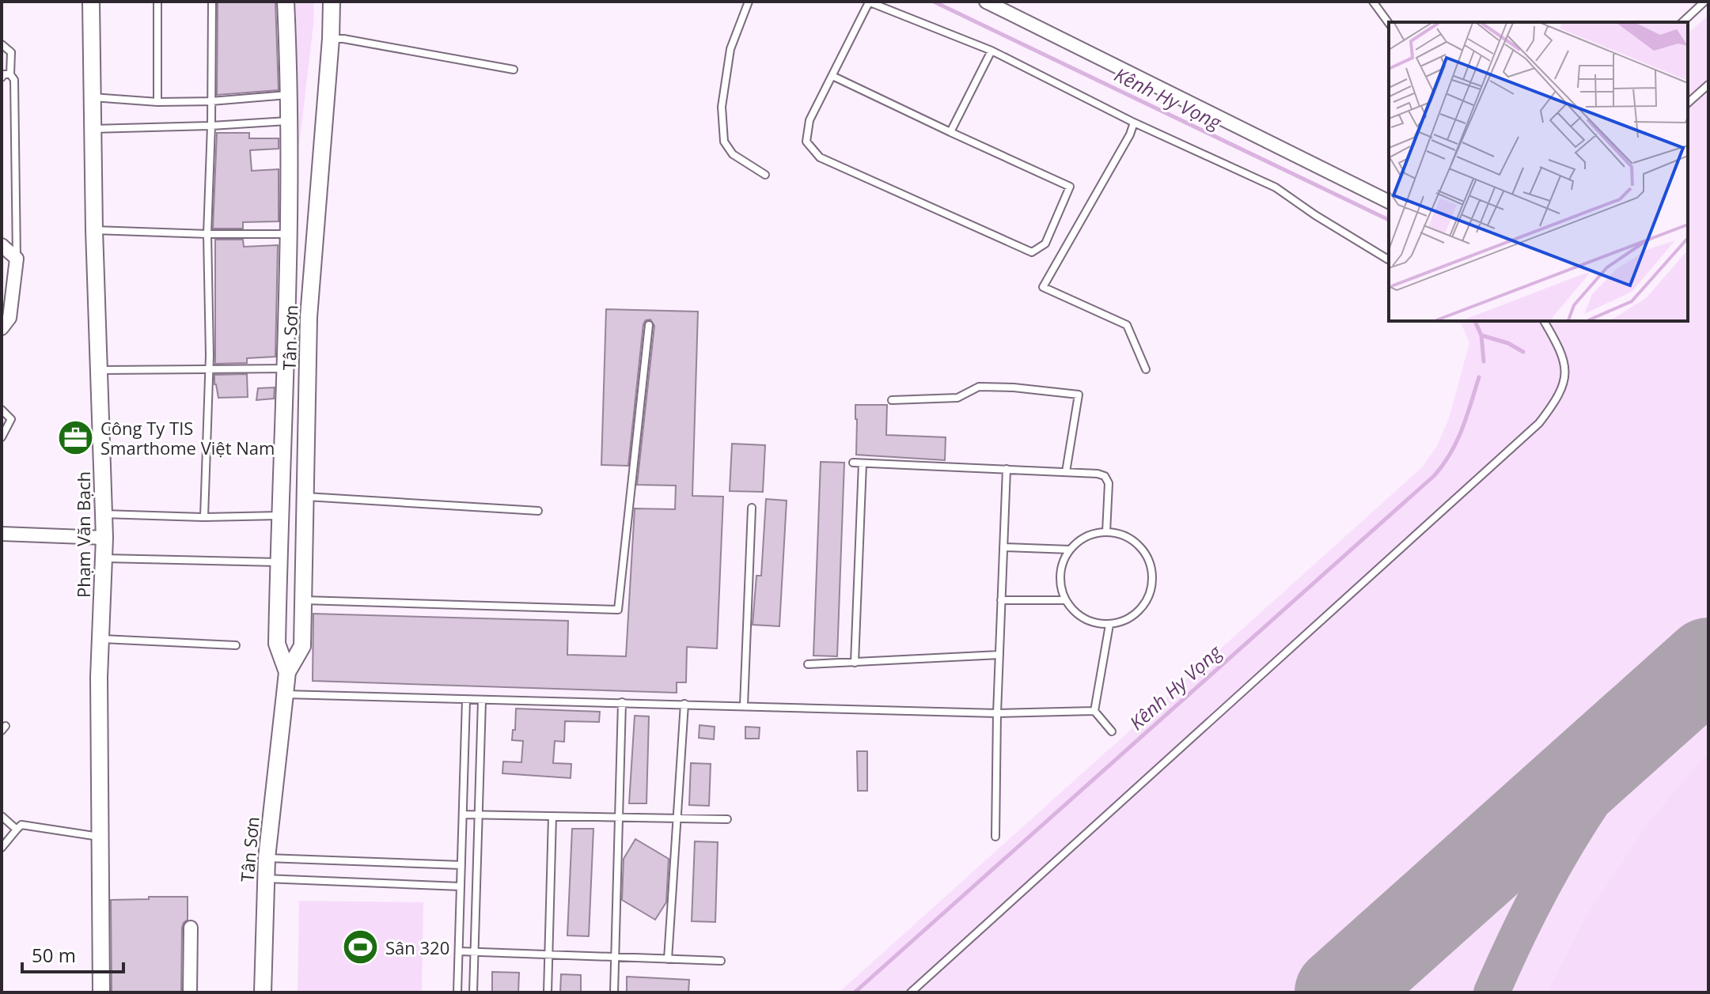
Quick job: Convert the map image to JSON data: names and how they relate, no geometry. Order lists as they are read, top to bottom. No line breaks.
{"streets":{"street":["Tân Sơn","Phạm Văn Bạch"]},"water":["Kênh Hy Vọng"],"places":{"office":["Công Ty TIS Smarthome Việt Nam"],"sports":["Sân 320"]},"scale_bar":"50 m"}
